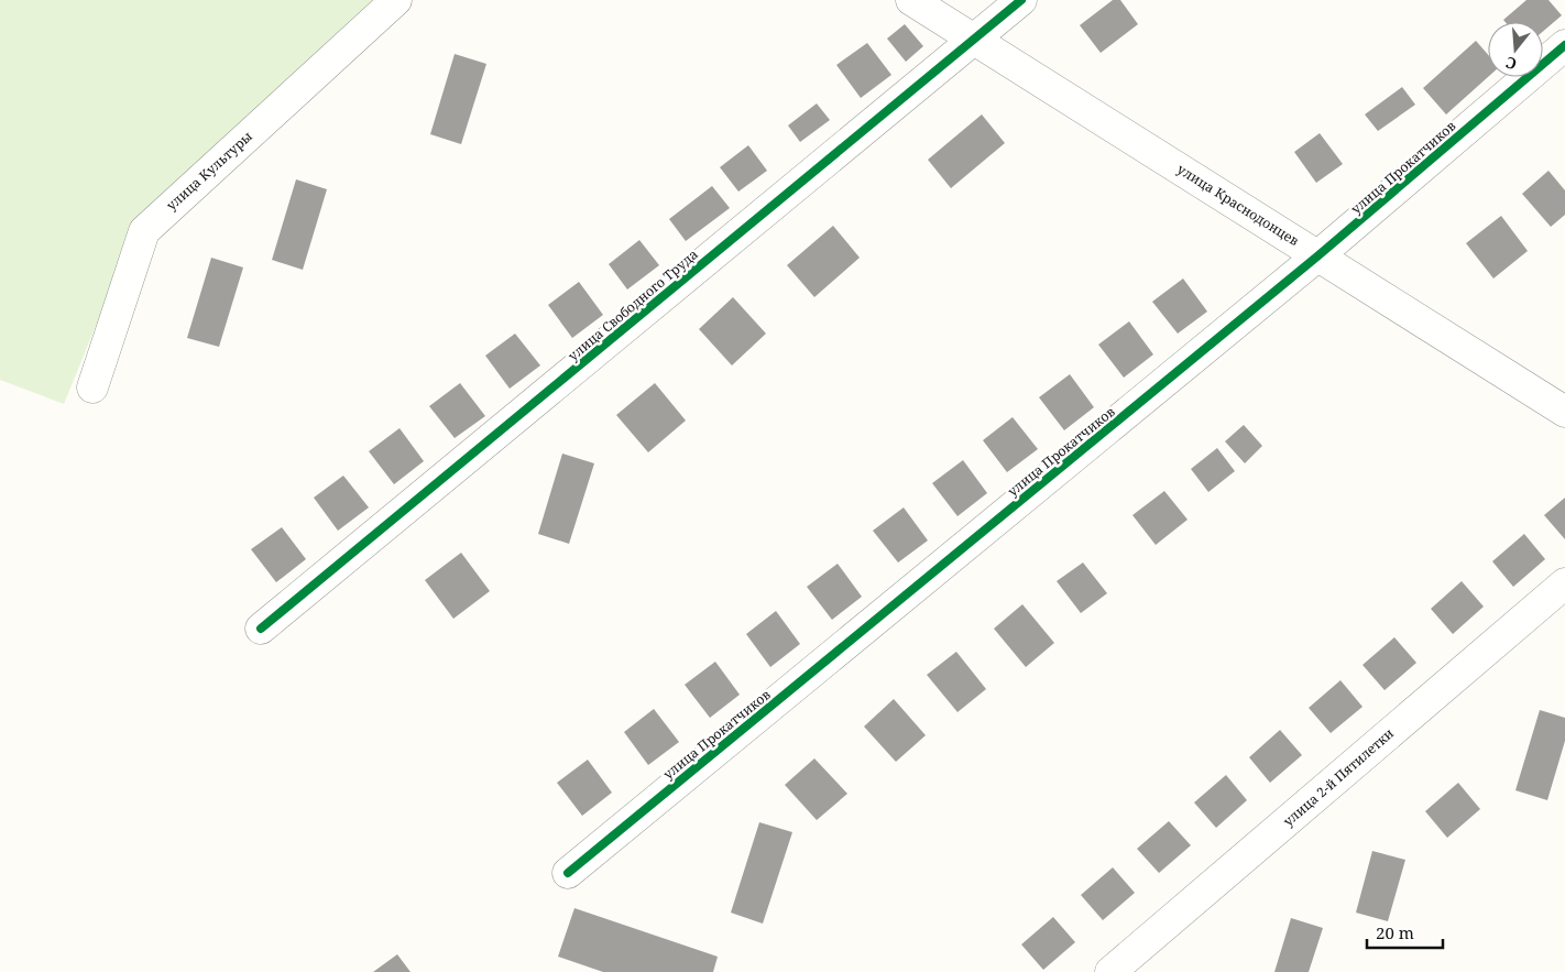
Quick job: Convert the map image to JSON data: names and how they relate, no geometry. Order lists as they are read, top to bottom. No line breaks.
{"streets":{"street":["улица Прокатчиков","улица Культуры","улица Краснодонцев","улица Свободного Труда","улица 2-й Пятилетки"]},"crossings":[["улица Прокатчиков","улица Краснодонцев"],["улица Краснодонцев","улица Свободного Труда"]],"scale_bar":"20 m","north":"bottom"}
